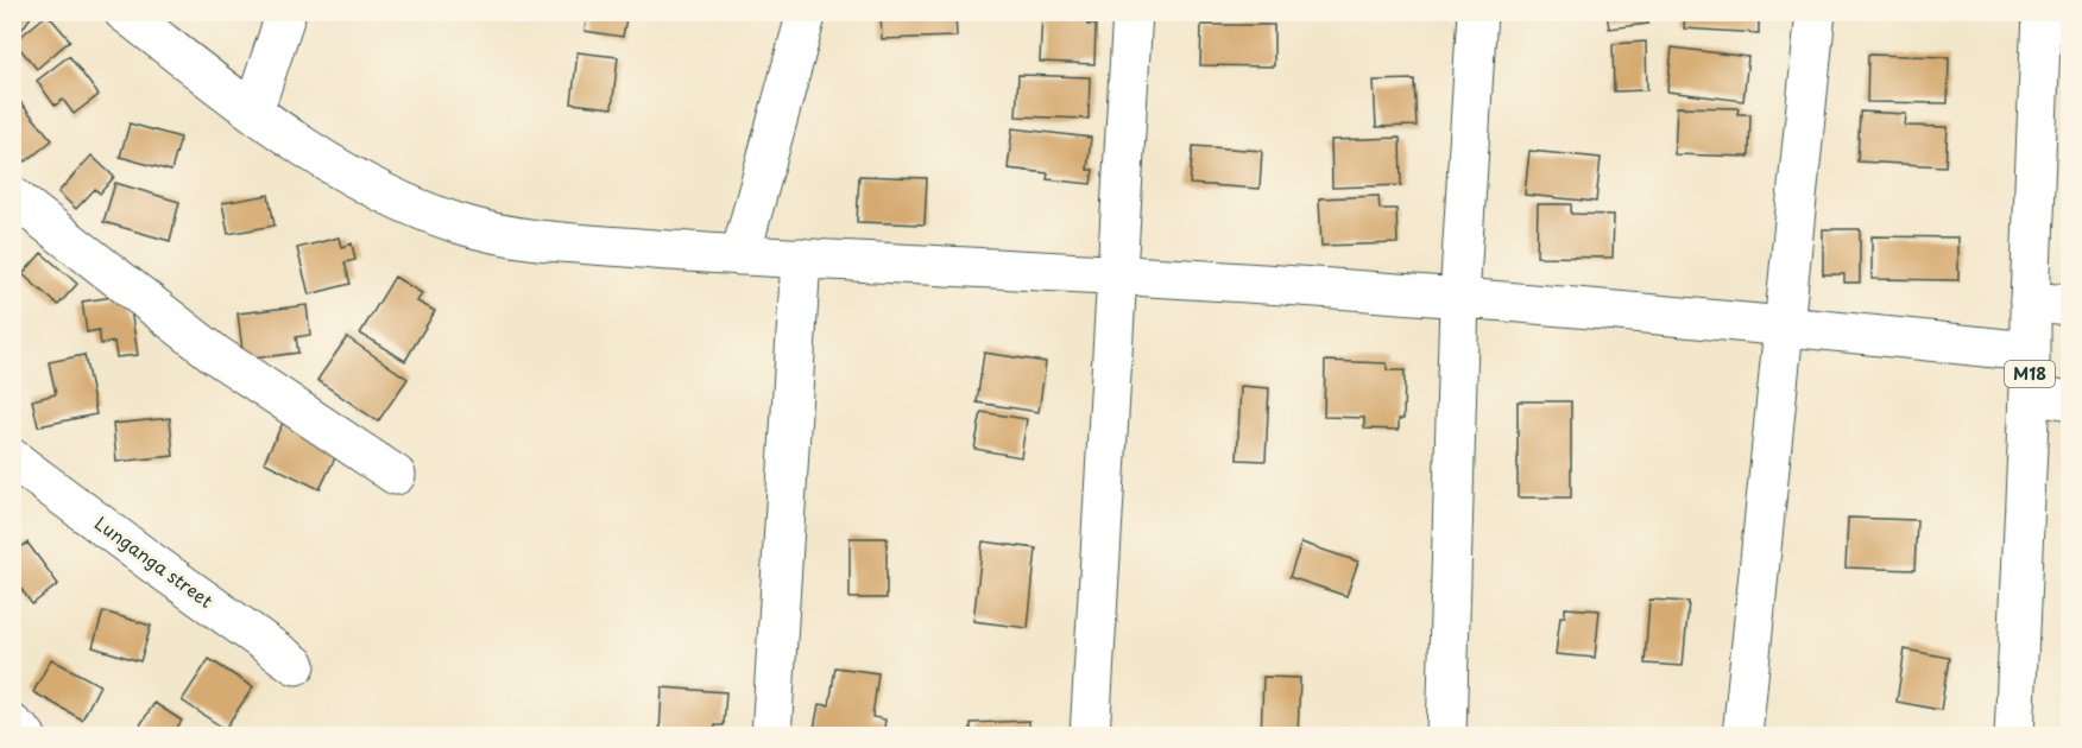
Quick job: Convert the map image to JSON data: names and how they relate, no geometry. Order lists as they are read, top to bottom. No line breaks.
{"streets":{"street":["M18","Lunganga street"]}}
